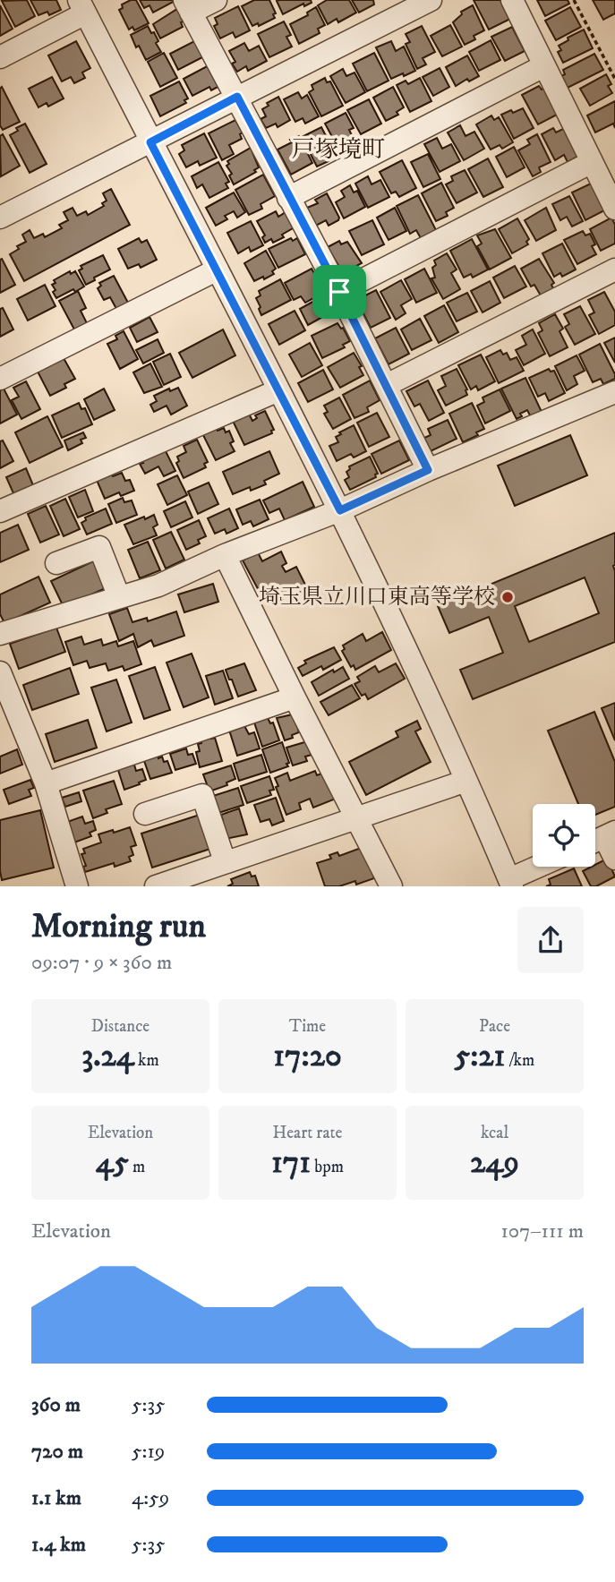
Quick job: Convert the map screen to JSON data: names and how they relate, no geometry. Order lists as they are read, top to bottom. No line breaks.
{"districts":["戸塚境町"],"places":["埼玉県立川口東高等学校"],"page":{"heading":["Morning run","09:07 · 9 × 360 m"],"stats":[["Distance","3.24 km"],["Time","17:20"],["Pace","5:21 /km"],["Elevation","45 m"],["Heart rate","171 bpm"],["kcal","249"]],"chart":["Elevation","107–111 m"],"list":[{"name":"360 m","note":"5:35"},{"name":"720 m","note":"5:19"},{"name":"1.1 km","note":"4:59"},{"name":"1.4 km","note":"5:35"}]}}
